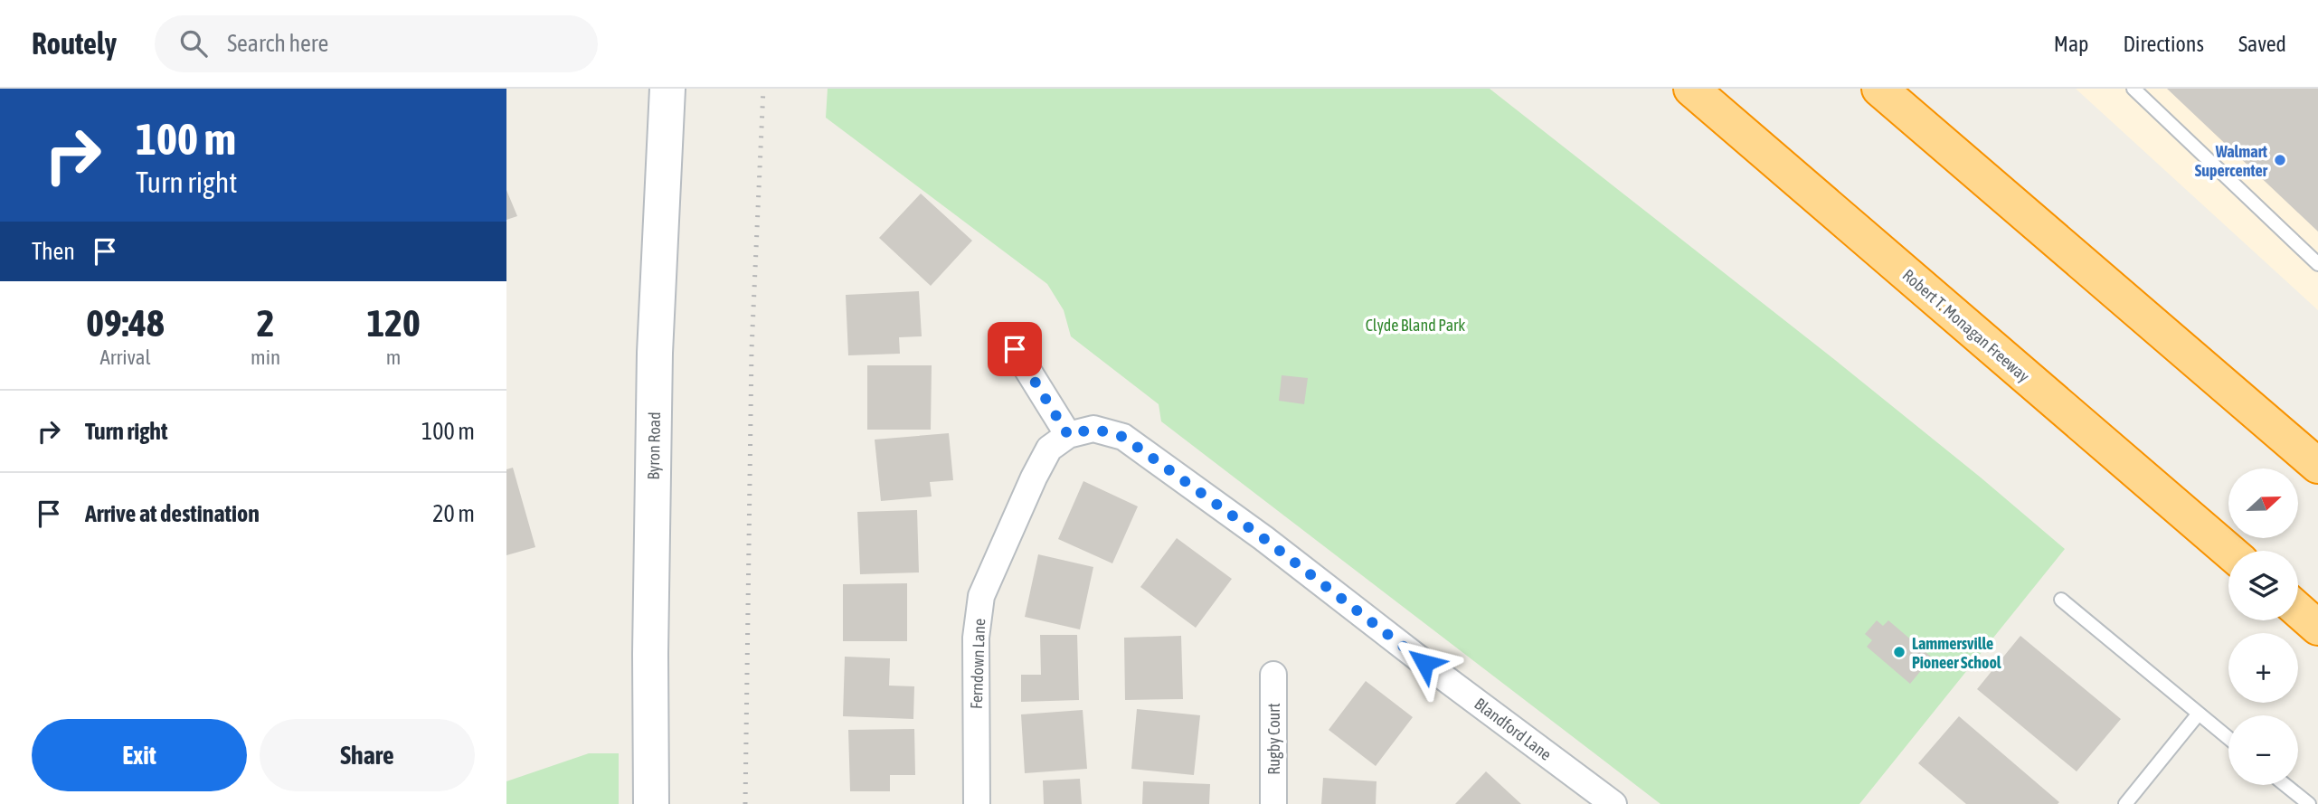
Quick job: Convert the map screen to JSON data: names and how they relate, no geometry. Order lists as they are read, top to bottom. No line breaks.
{"streets":{"highway":["Robert T. Monagan Freeway"],"main road":["Byron Road"],"street":["Ferndown Lane","Blandford Lane","Rugby Court"]},"crossings":[["Ferndown Lane","Blandford Lane"]],"parks":["Clyde Bland Park"],"places":["Walmart Supercenter","Lammersville Pioneer School"],"north":"right","page":{"header":"Routely","search":"Search here","nav":["Map","Directions","Saved"],"turn":["100 m","Turn right"],"then":"Then","eta":["09:48","Arrival","2","min","120","m"],"list":[{"name":"Turn right","value":"100 m"},{"name":"Arrive at destination","value":"20 m"}],"map_buttons":["+","−"],"buttons":["Exit","Share"]}}
